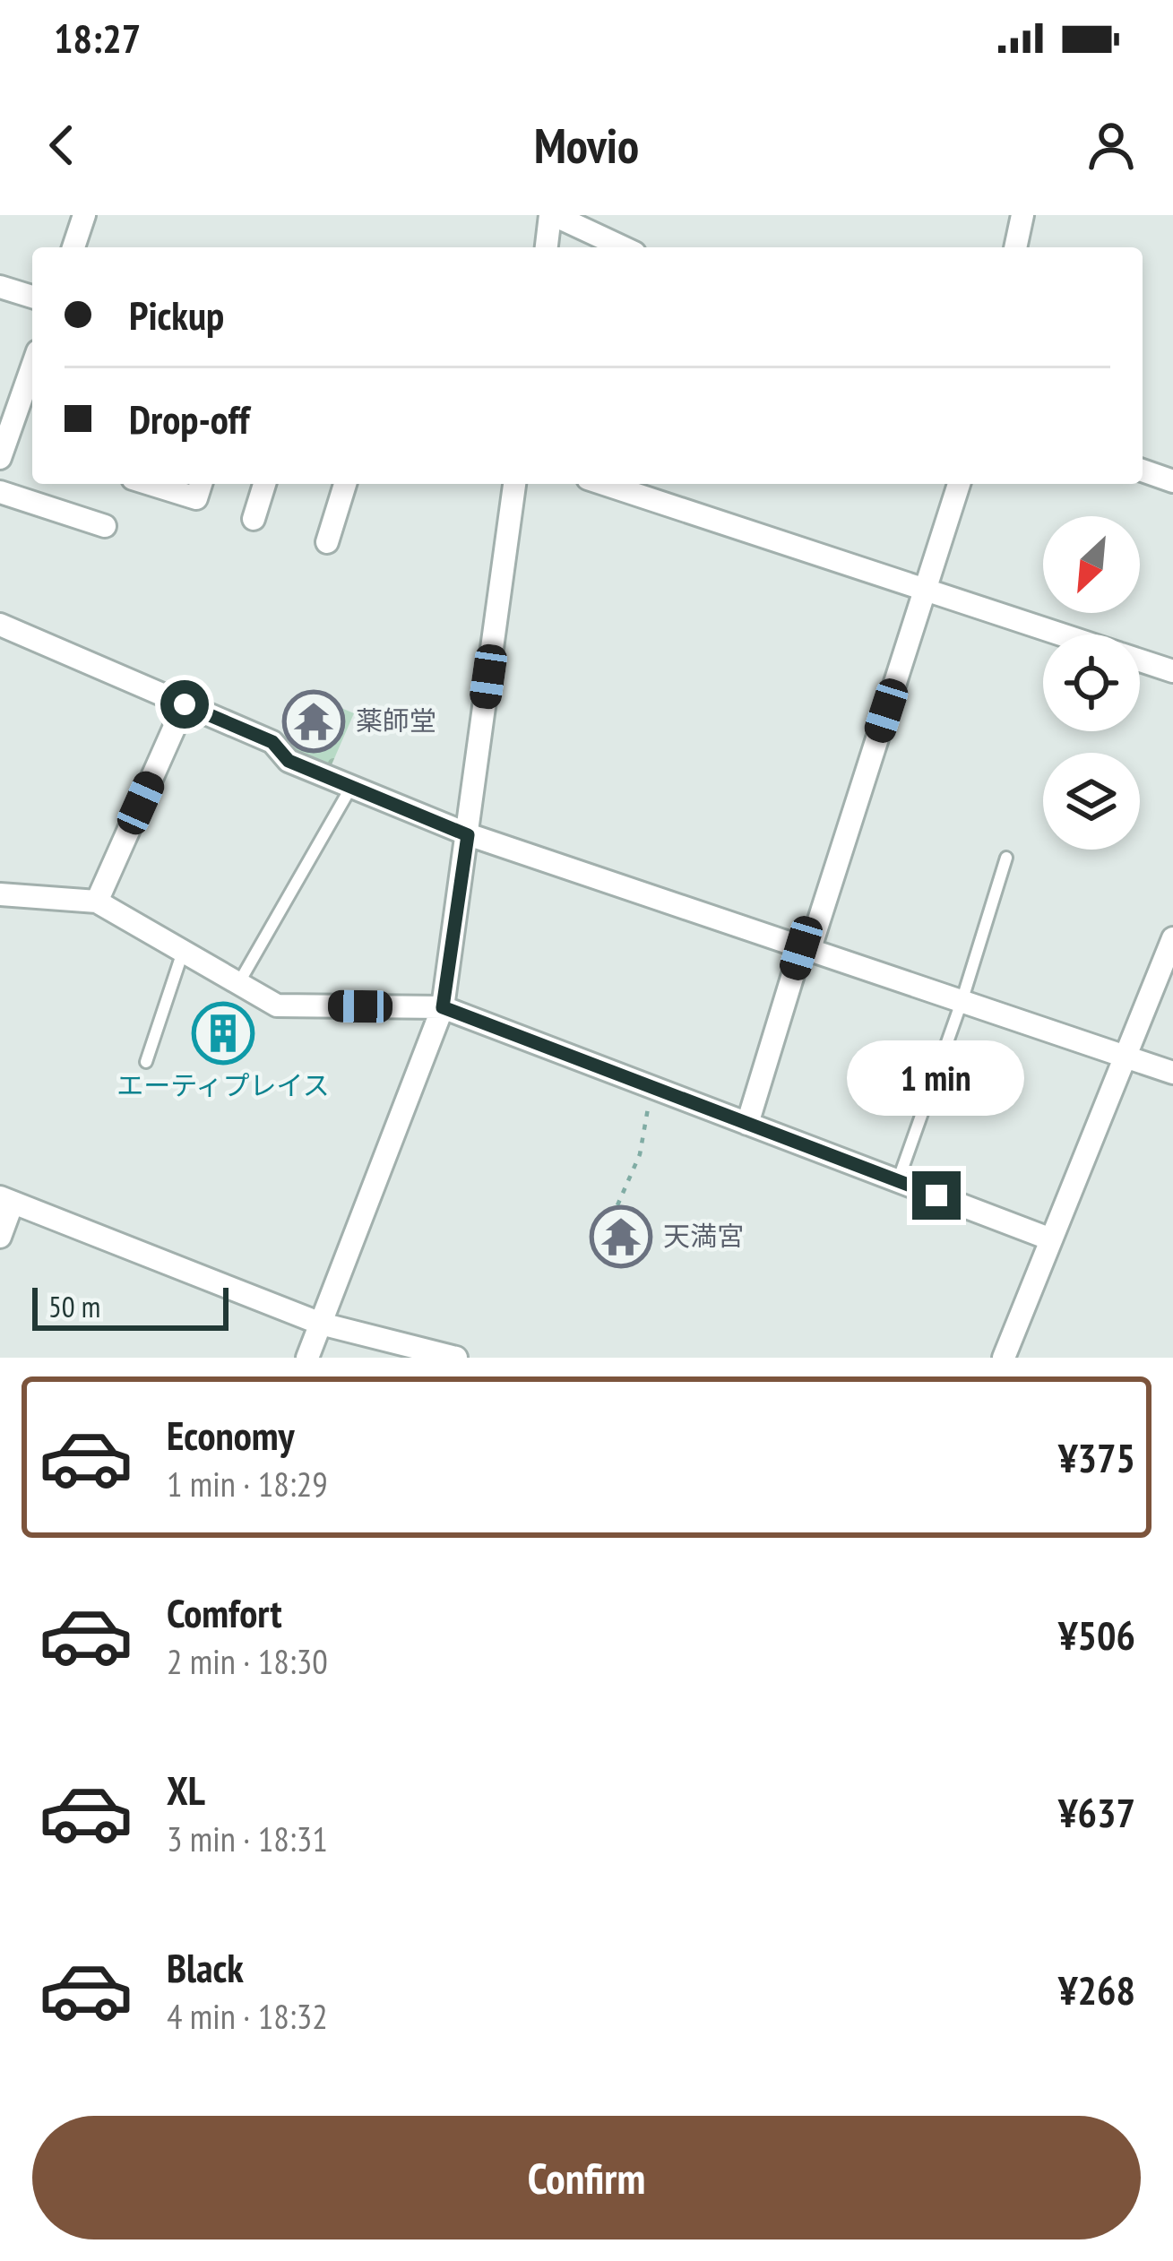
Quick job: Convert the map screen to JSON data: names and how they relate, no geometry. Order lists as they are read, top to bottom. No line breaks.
{"places":{"temple":["薬師堂","天満宮"],"building":["エーティプレイス"]},"scale_bar":"50 m","north":"bottom left","page":{"status":"18:27","header":"Movio","banner":["Pickup","Drop-off"],"bubble":"1 min","scale":"50 m","list":[{"name":"Economy","note":"1 min · 18:29","value":"¥375"},{"name":"Comfort","note":"2 min · 18:30","value":"¥506"},{"name":"XL","note":"3 min · 18:31","value":"¥637"},{"name":"Black","note":"4 min · 18:32","value":"¥268"}],"buttons":"Confirm"}}
